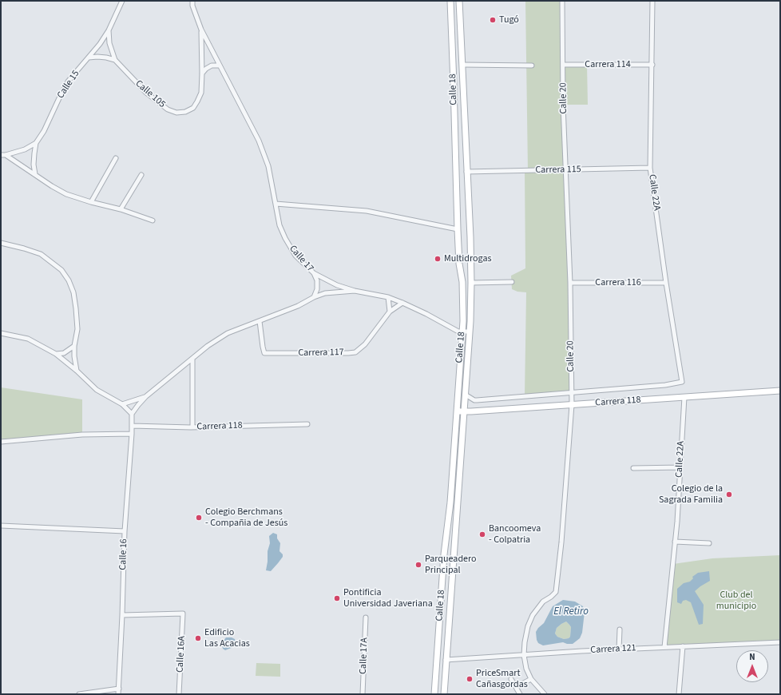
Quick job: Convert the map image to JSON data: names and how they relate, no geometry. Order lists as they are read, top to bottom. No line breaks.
{"streets":{"main road":["Calle 18","Carrera 118"],"street":["Carrera 114","Calle 15","Calle 105","Calle 20","Carrera 115","Calle 22A","Calle 17","Carrera 116","Carrera 117","Calle 16","Carrera 121","Calle 16A","Calle 17A"]},"crossings":[["Carrera 114","Calle 20"],["Carrera 114","Calle 22A"],["Calle 15","Calle 105"],["Calle 18","Carrera 115"],["Calle 18","Carrera 118"],["Calle 18","Carrera 121"],["Calle 105","Calle 17"],["Calle 20","Carrera 115"],["Calle 20","Calle 22A"],["Calle 20","Carrera 116"],["Calle 20","Carrera 118"],["Calle 20","Carrera 121"],["Carrera 115","Calle 22A"],["Calle 22A","Carrera 116"],["Calle 22A","Carrera 118"],["Calle 22A","Carrera 121"],["Carrera 118","Calle 16"],["Calle 16","Calle 16A"]],"water":["El Retiro"],"parks":["Club del municipio"],"places":["Tugó","Multidrogas","Colegio de la Sagrada Familia","Colegio Berchmans - Compañia de Jesús","Bancoomeva - Colpatria","Parqueadero Principal","Pontificia Universidad Javeriana","Edificio Las Acacias","PriceSmart Cañasgordas"],"north":"top"}
